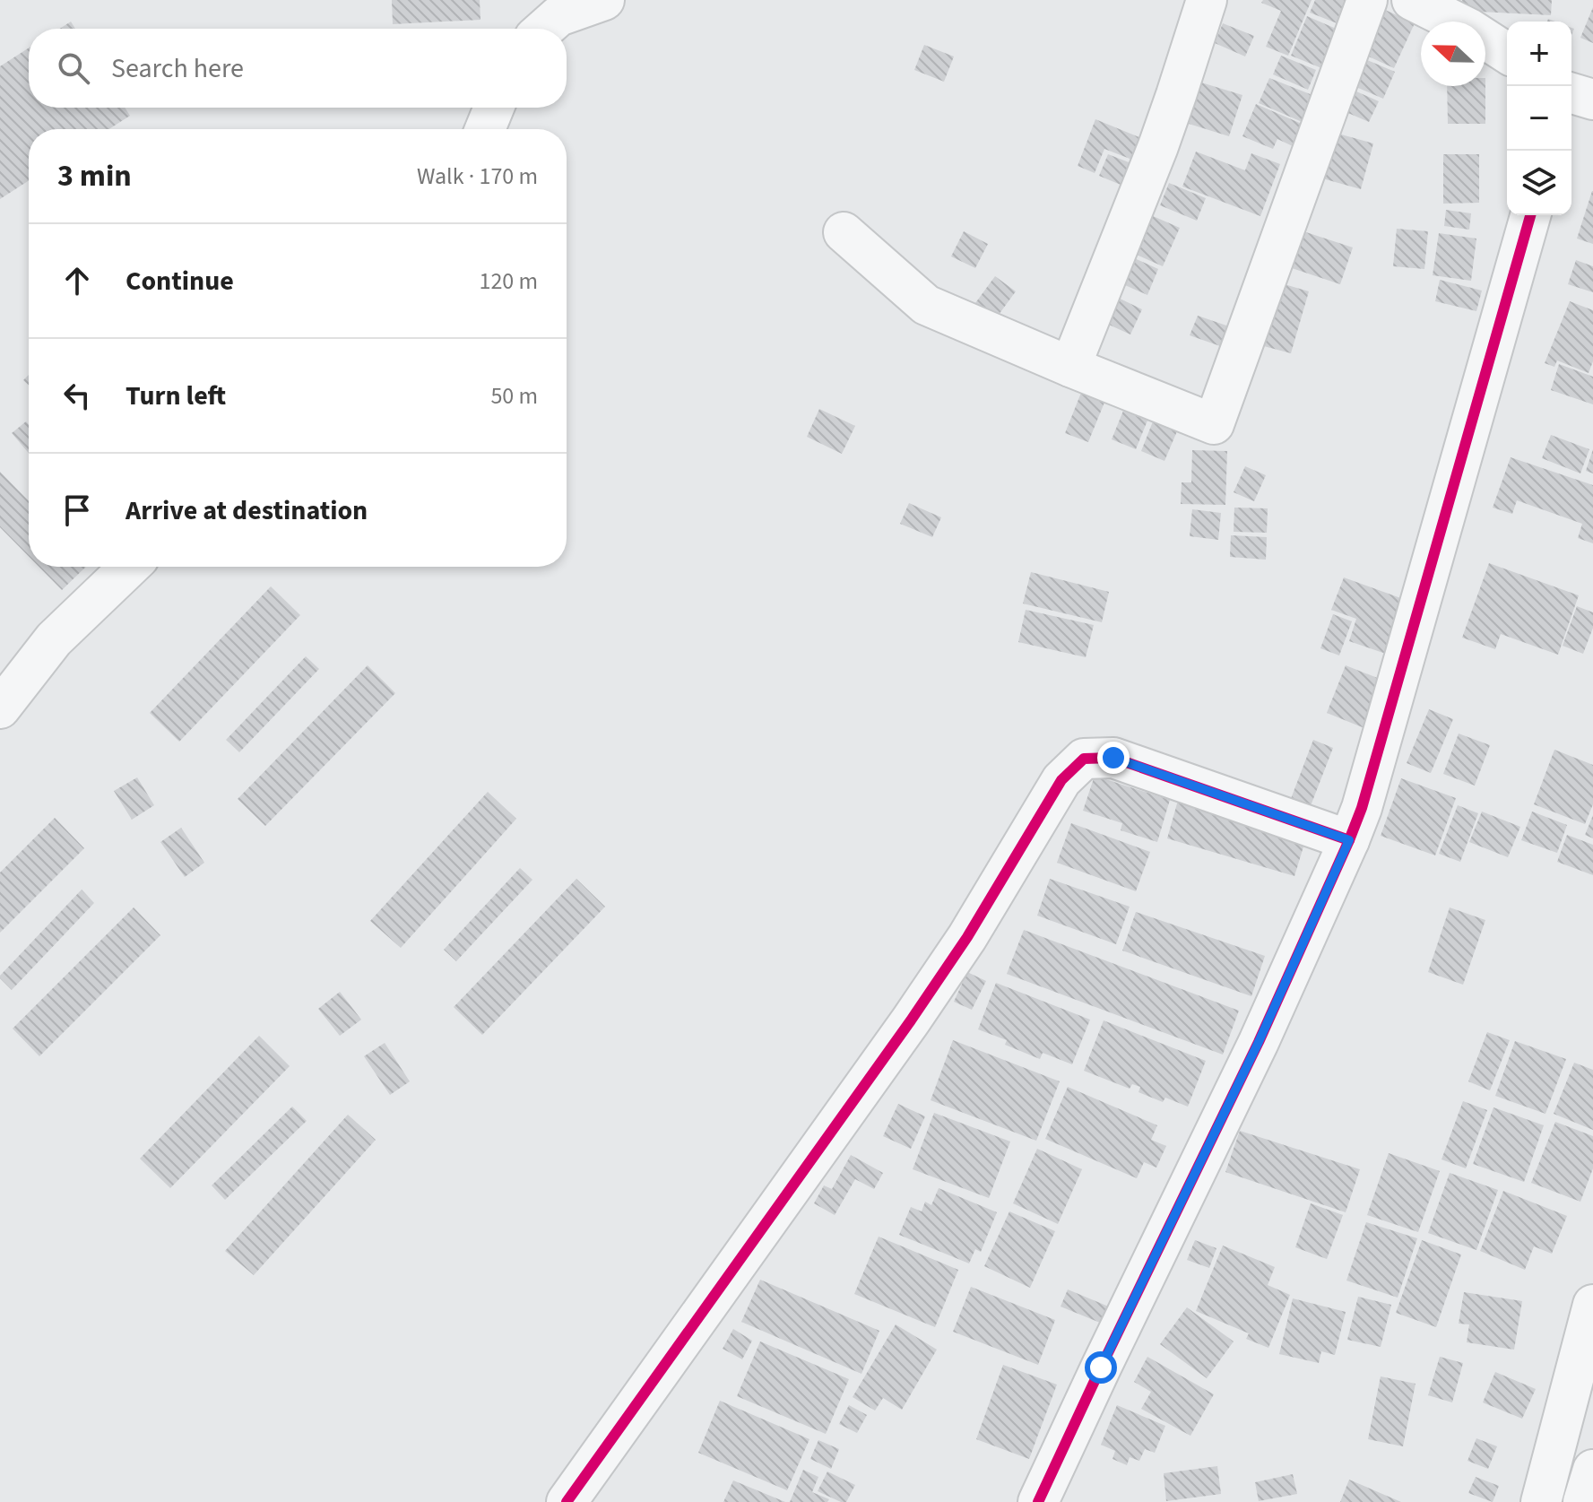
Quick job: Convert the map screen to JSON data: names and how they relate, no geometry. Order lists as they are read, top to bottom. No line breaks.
{"north":"left","page":{"map_buttons":["+","−"],"search":"Search here","heading":["3 min","Walk · 170 m"],"list":[["Continue","120 m"],["Turn left","50 m"],"Arrive at destination"]}}
